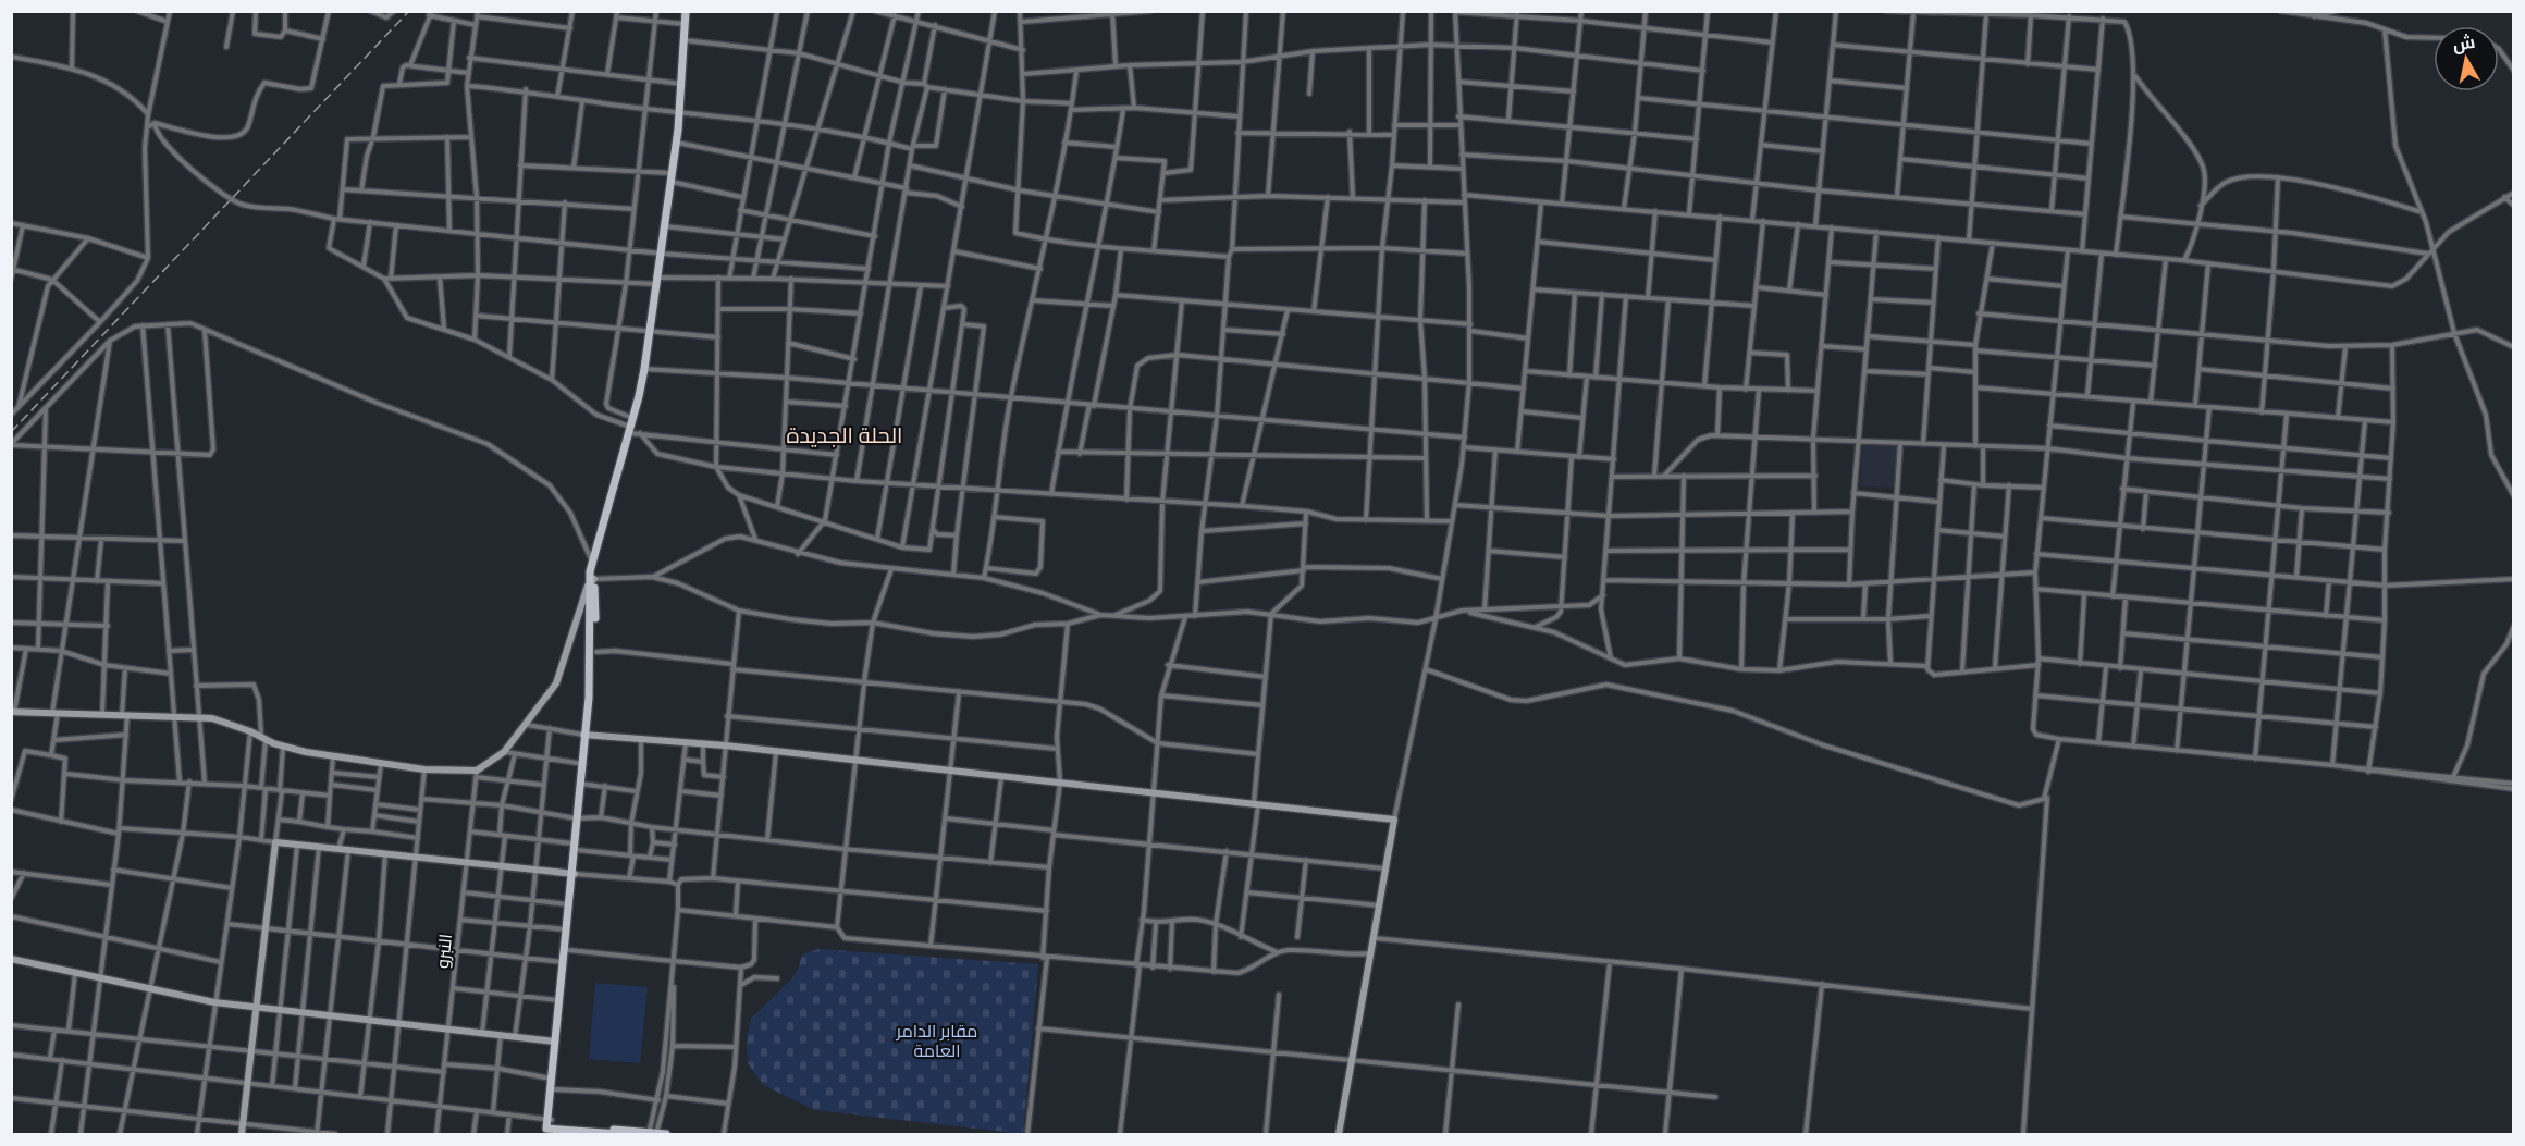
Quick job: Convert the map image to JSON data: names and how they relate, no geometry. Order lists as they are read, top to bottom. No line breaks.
{"streets":{"street":["النبرو"]},"districts":["الحلة الجديدة"],"parks":["مقابر الدامر العامة"],"north":"top"}
